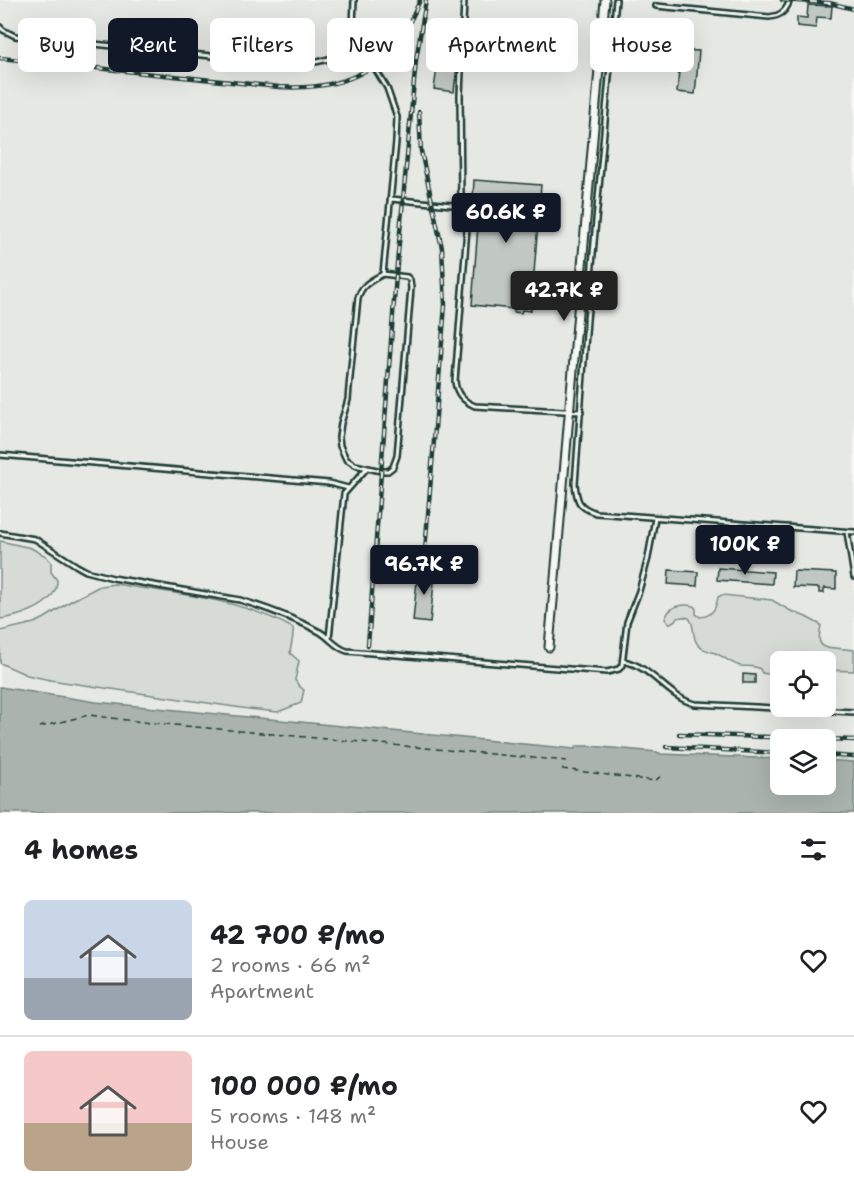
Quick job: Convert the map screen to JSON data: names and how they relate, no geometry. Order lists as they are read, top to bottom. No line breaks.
{"page":{"chip":["Buy","Rent","Filters","New","Apartment","House"],"price":["60.6K ₽","42.7K ₽","100K ₽","96.7K ₽"],"heading":"4 homes","list":[{"name":"42 700 ₽/mo","note":"2 rooms · 66 m² · Apartment"},{"name":"100 000 ₽/mo","note":"5 rooms · 148 m² · House"}]}}
